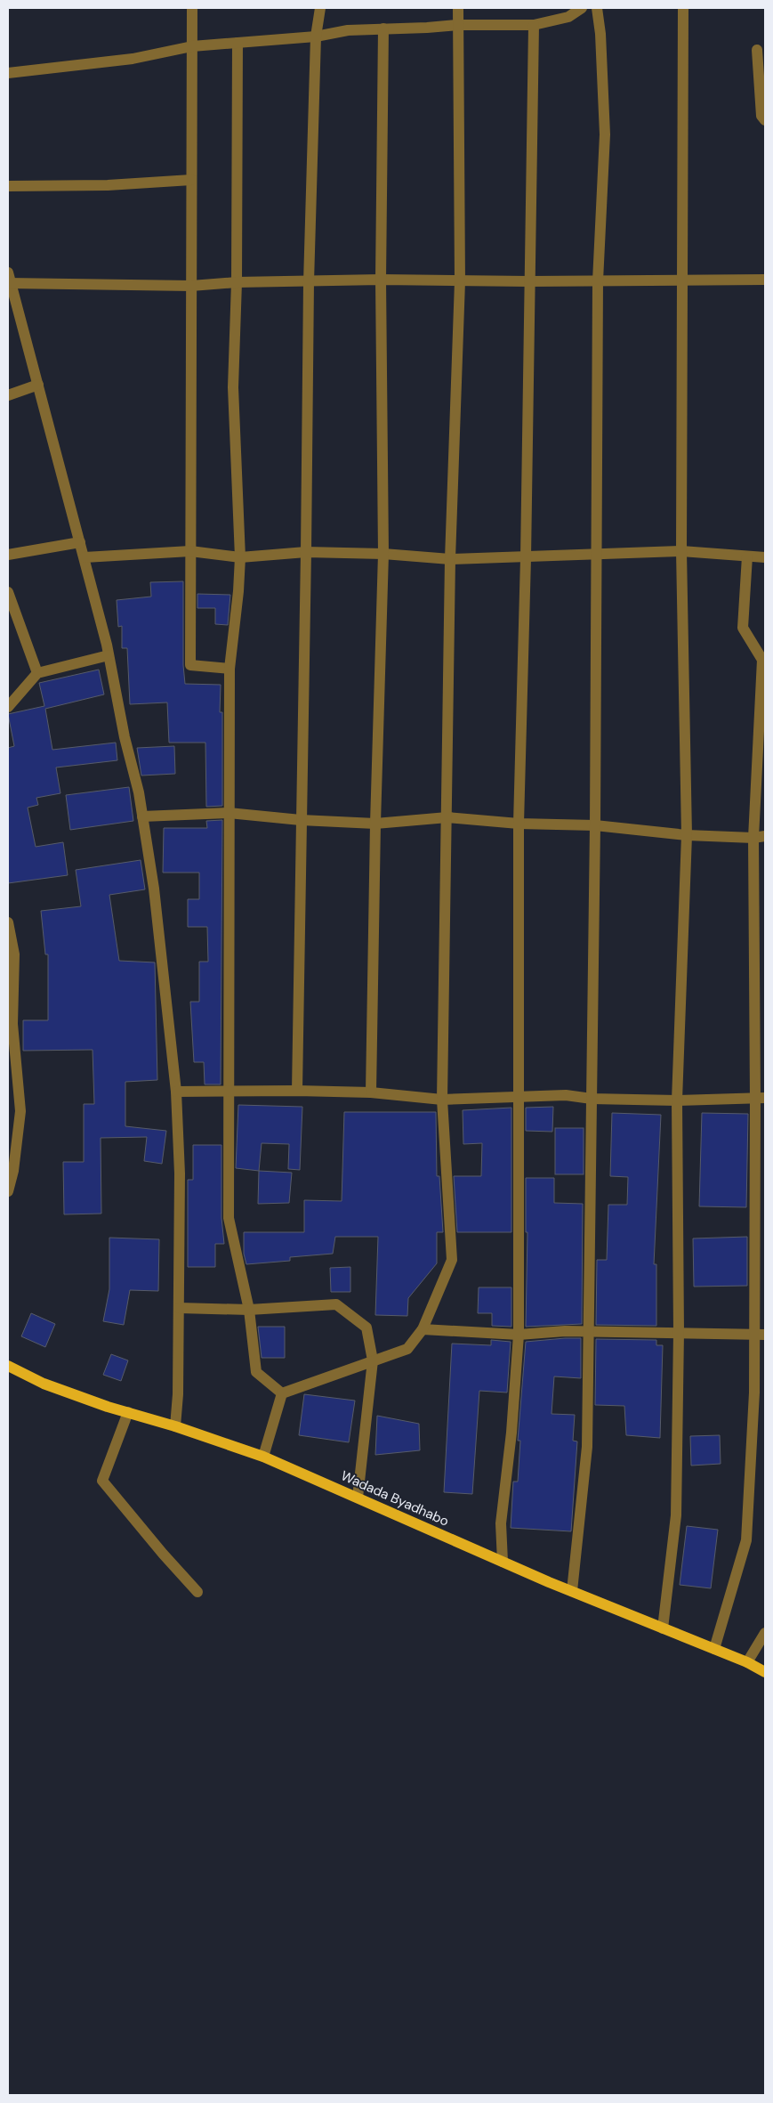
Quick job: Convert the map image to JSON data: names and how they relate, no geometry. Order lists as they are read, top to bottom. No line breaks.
{"streets":{"main road":["Wadada Byadhabo"]}}
